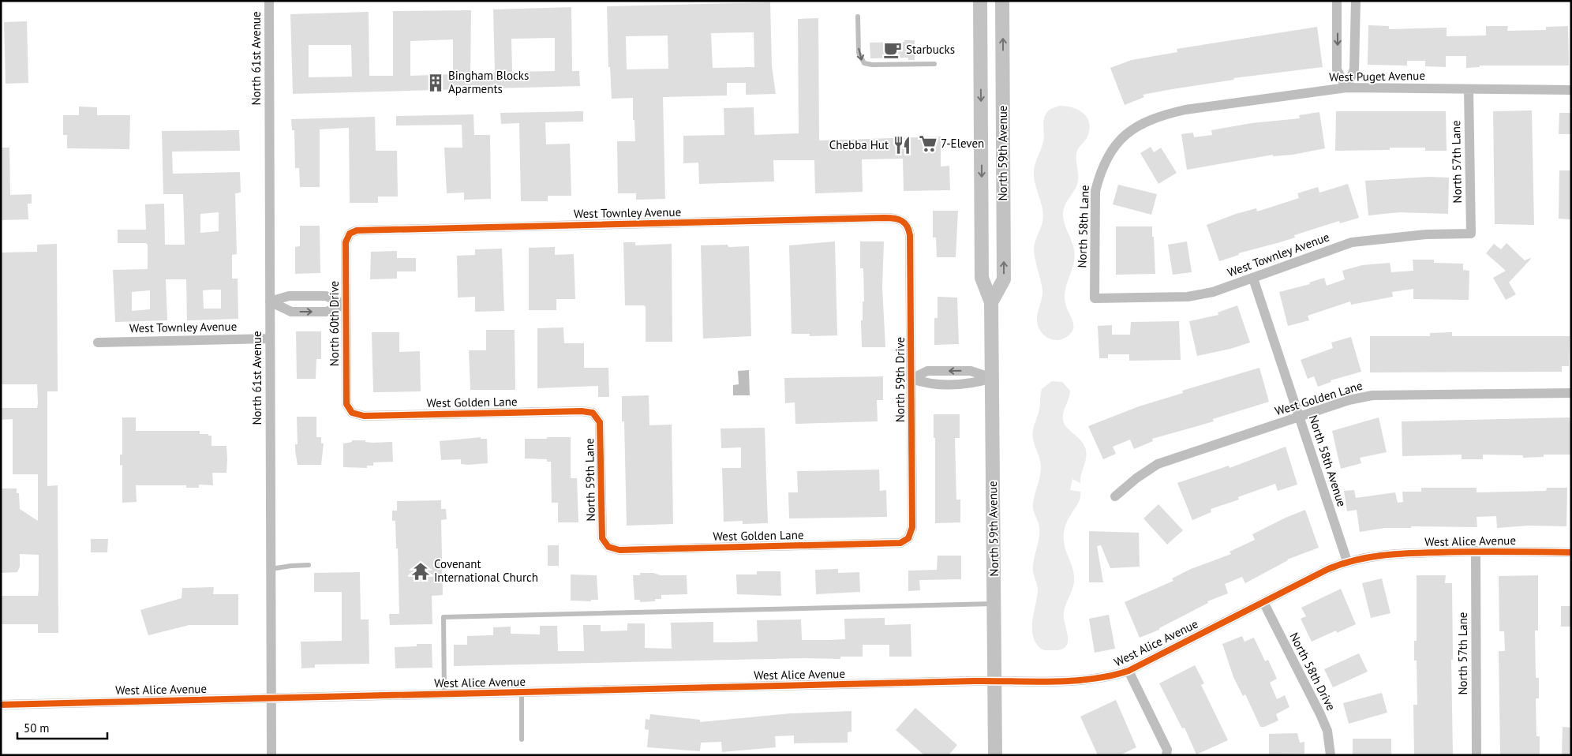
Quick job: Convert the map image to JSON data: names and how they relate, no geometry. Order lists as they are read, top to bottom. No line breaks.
{"streets":{"main road":["North 59th Avenue"],"street":["North 61st Avenue","West Puget Avenue","North 57th Lane","West Townley Avenue","North 58th Lane","North 60th Drive","North 59th Drive","West Golden Lane","North 58th Avenue","North 59th Lane","West Alice Avenue","North 58th Drive"]},"crossings":[["North 61st Avenue","West Townley Avenue"],["North 61st Avenue","West Alice Avenue"],["West Puget Avenue","North 57th Lane"],["West Puget Avenue","North 58th Lane"],["North 59th Avenue","West Alice Avenue"],["North 57th Lane","West Townley Avenue"],["North 57th Lane","West Alice Avenue"],["West Townley Avenue","North 58th Lane"],["West Townley Avenue","North 60th Drive"],["West Townley Avenue","North 59th Drive"],["West Townley Avenue","North 58th Avenue"],["North 60th Drive","West Golden Lane"],["North 59th Drive","West Golden Lane"],["West Golden Lane","North 58th Avenue"],["West Golden Lane","North 59th Lane"],["North 58th Avenue","West Alice Avenue"],["West Alice Avenue","North 58th Drive"]],"places":{"cafe":["Starbucks"],"building":["Bingham Blocks Aparments"],"supermarket":["7-Eleven"],"restaurant":["Chebba Hut"],"temple":["Covenant International Church"]},"scale_bar":"50 m"}
